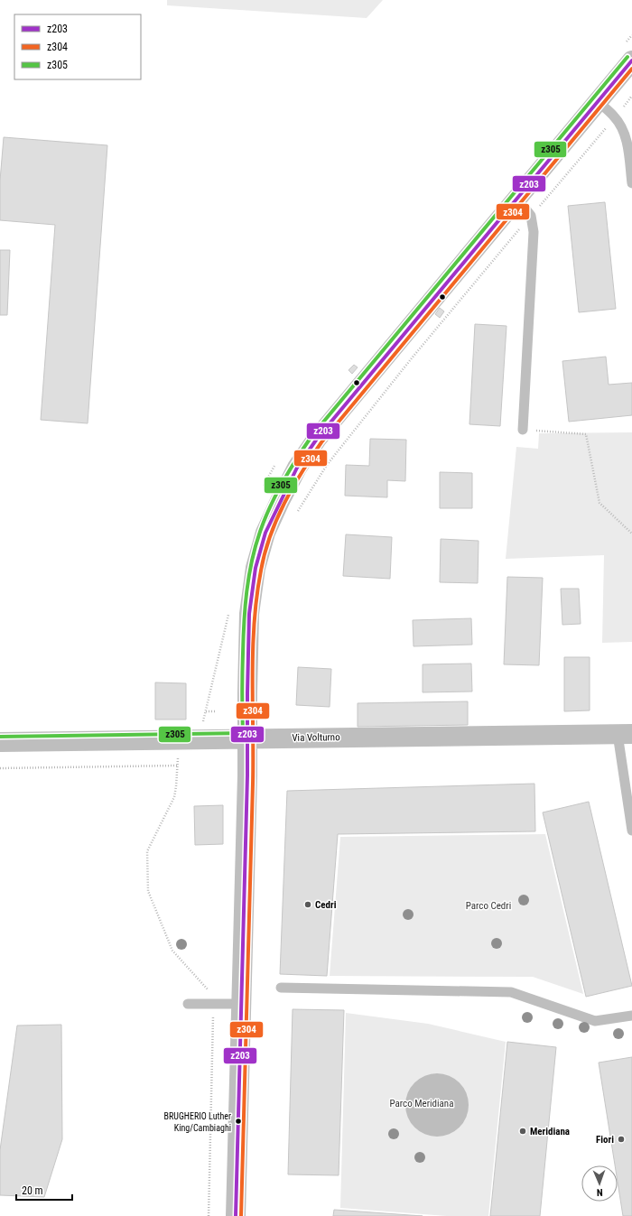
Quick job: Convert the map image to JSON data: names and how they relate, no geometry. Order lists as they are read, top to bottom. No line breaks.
{"streets":{"street":["Via Volturno"]},"parks":["Parco Cedri","Parco Meridiana"],"places":["Cedri","BRUGHERIO Luther King/Cambiaghi","Meridiana","Fiori"],"lines":["transit line z305","transit line z203","transit line z304"],"legend":["z203","z304","z305"],"scale_bar":"20 m","north":"bottom"}
